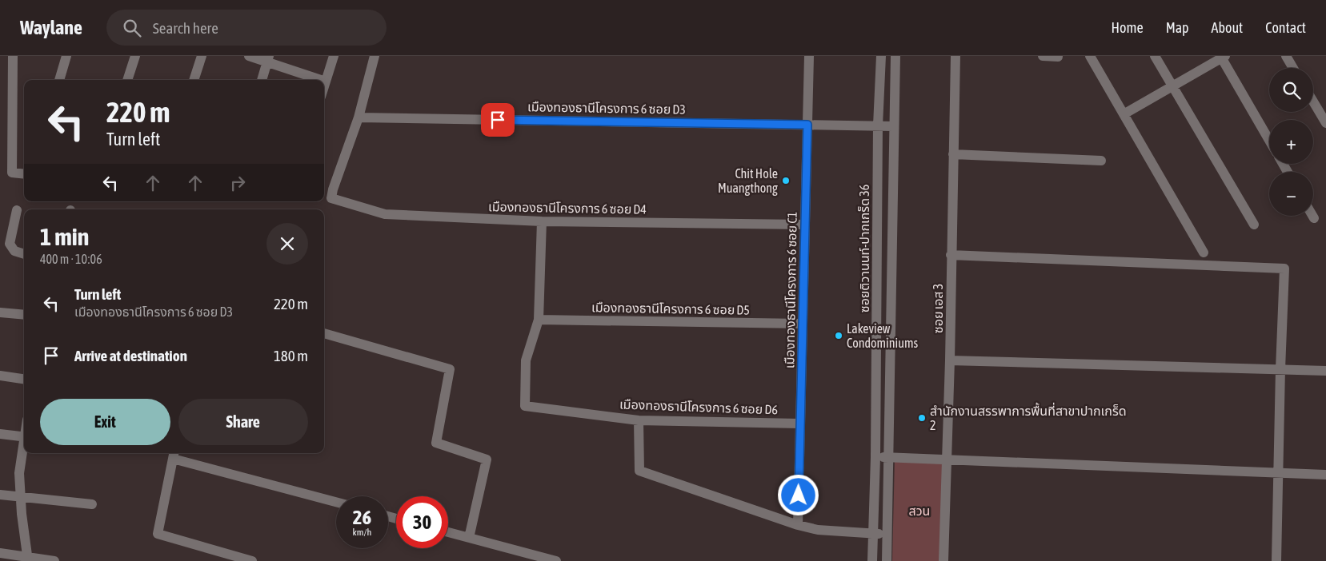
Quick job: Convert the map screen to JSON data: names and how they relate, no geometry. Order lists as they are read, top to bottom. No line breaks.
{"streets":{"street":["เมืองทองธานีโครงการ 6 ซอย D3","เมืองทองธานีโครงการ 6 ซอย D4","ซอยติวานนท์-ปากเกร็ด 36","เมืองทองธานีโครงการ 6 ซอย C1","เมืองทองธานีโครงการ 6 ซอย D5","ซอย เอส 3","เมืองทองธานีโครงการ 6 ซอย D6"]},"crossings":[["เมืองทองธานีโครงการ 6 ซอย D3","เมืองทองธานีโครงการ 6 ซอย D4"],["เมืองทองธานีโครงการ 6 ซอย D3","ซอยติวานนท์-ปากเกร็ด 36"],["เมืองทองธานีโครงการ 6 ซอย D3","เมืองทองธานีโครงการ 6 ซอย C1"],["เมืองทองธานีโครงการ 6 ซอย D4","เมืองทองธานีโครงการ 6 ซอย C1"],["เมืองทองธานีโครงการ 6 ซอย C1","เมืองทองธานีโครงการ 6 ซอย D5"],["เมืองทองธานีโครงการ 6 ซอย C1","เมืองทองธานีโครงการ 6 ซอย D6"],["เมืองทองธานีโครงการ 6 ซอย D5","เมืองทองธานีโครงการ 6 ซอย D6"]],"parks":["สวน"],"places":["Chit Hole Muangthong","Lakeview Condominiums","สำนักงานสรรพาการพื้นที่สาขาปากเกร็ด 2"],"page":{"header":"Waylane","search":"Search here","nav":["Home","Map","About","Contact"],"map_buttons":["+","−"],"turn":["220 m","Turn left"],"heading":["1 min","400 m · 10:06"],"list":[{"name":"Turn left","note":"เมืองทองธานีโครงการ 6 ซอย D3","value":"220 m"},{"name":"Arrive at destination","value":"180 m"}],"buttons":["Exit","Share"],"speed":"26 km/h","limit":"30"}}
